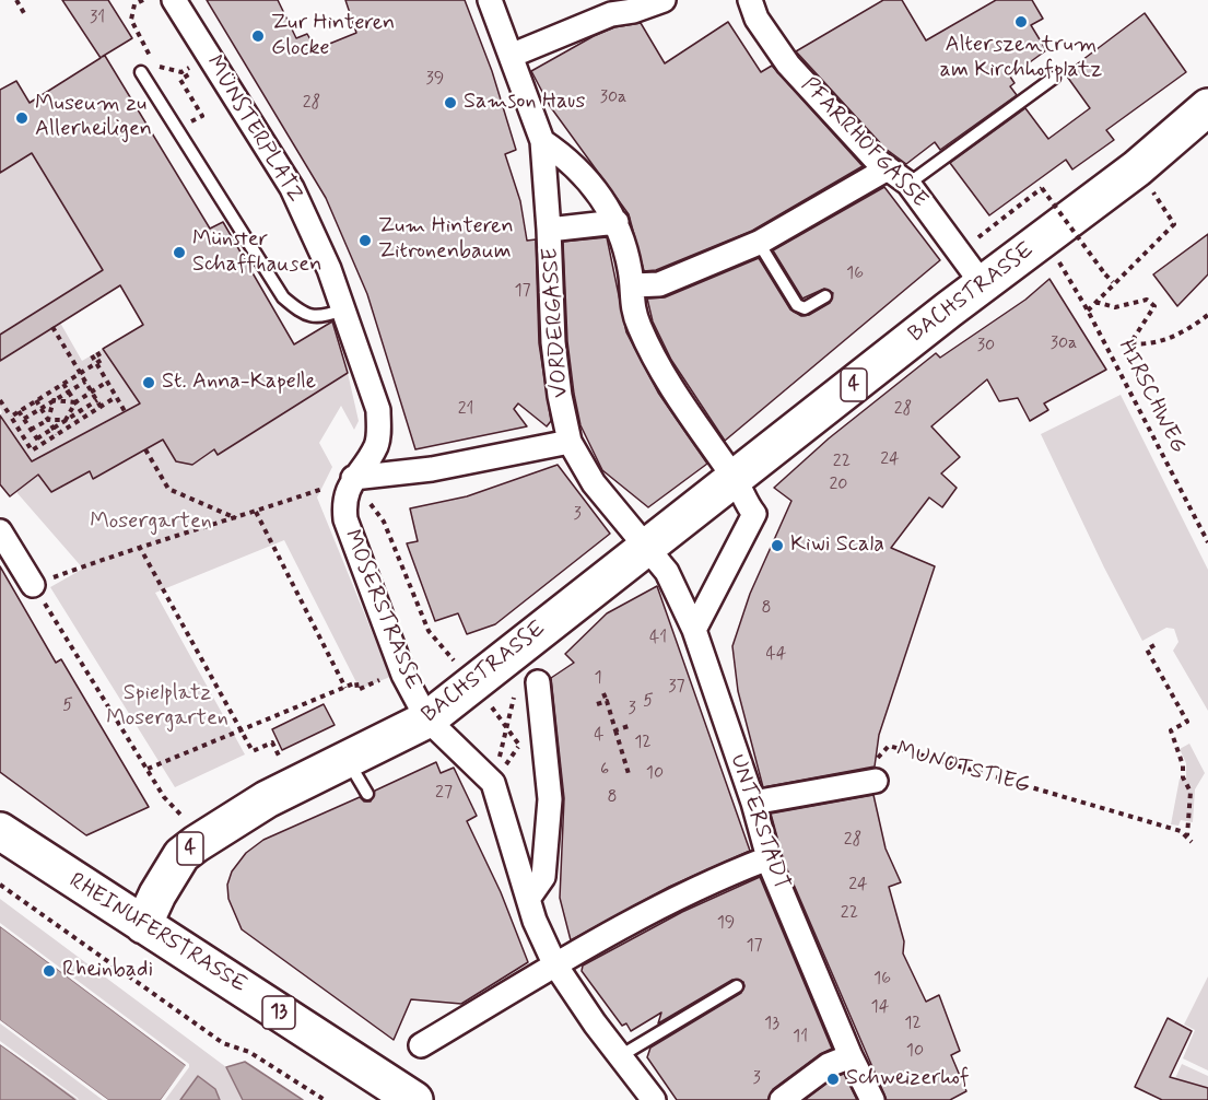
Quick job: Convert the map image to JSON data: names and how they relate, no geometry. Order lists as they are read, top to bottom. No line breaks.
{"streets":{"main road":["BACHSTRASSE","4","RHEINUFERSTRASSE","13"],"street":["MÜNSTERPLATZ","PFARRHOFGASSE","VORDERGASSE","MOSERSTRASSE","MUNOTSTIEG","UNTERSTADT"],"path":["HIRSCHWEG"]},"crossings":[["MÜNSTERPLATZ","MOSERSTRASSE"],["PFARRHOFGASSE","BACHSTRASSE"],["BACHSTRASSE","VORDERGASSE"],["BACHSTRASSE","MOSERSTRASSE"],["BACHSTRASSE","UNTERSTADT"],["BACHSTRASSE","RHEINUFERSTRASSE"],["VORDERGASSE","UNTERSTADT"],["MUNOTSTIEG","UNTERSTADT"]],"parks":["Mosergarten","Spielplatz Mosergarten"],"places":["Alterszentrum am Kirchhofplatz","Zur Hinteren Glocke","Samson Haus","Museum zu Allerheiligen","Zum Hinteren Zitronenbaum","Münster Schaffhausen","St. Anna-Kapelle","Kiwi Scala","Rheinbadi","Schweizerhof"],"house_numbers":["31","39","30a","28","16","17","30a","30","21","28","24","22","20","3","8","41","44","1","37","5","5","3","4","12","6","10","27","8","28","24","22","19","17","16","14","13","12","11","10","3"]}
